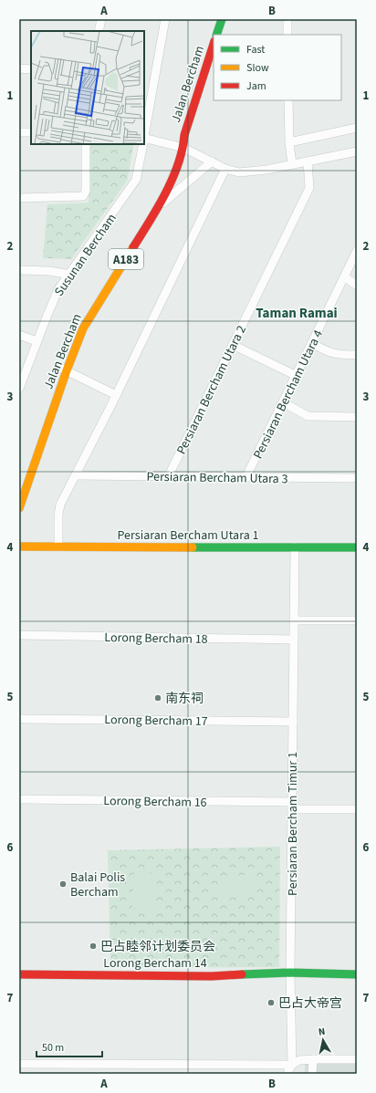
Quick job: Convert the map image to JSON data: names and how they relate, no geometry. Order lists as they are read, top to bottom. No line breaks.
{"streets":{"main road":["Jalan Bercham","A183","Persiaran Bercham Utara 1","Lorong Bercham 14"],"street":["Susunan Bercham","Persiaran Bercham Utara 2","Persiaran Bercham Utara 4","Persiaran Bercham Utara 3","Lorong Bercham 18","Lorong Bercham 17","Lorong Bercham 16","Persiaran Bercham Timur 1"]},"crossings":[["Persiaran Bercham Utara 2","Persiaran Bercham Utara 3"],["Persiaran Bercham Utara 4","Persiaran Bercham Utara 3"],["Persiaran Bercham Utara 1","Persiaran Bercham Timur 1"],["Lorong Bercham 18","Persiaran Bercham Timur 1"],["Lorong Bercham 17","Persiaran Bercham Timur 1"],["Lorong Bercham 16","Persiaran Bercham Timur 1"],["Persiaran Bercham Timur 1","Lorong Bercham 14"]],"districts":["Taman Ramai"],"places":["南东祠","Balai Polis Bercham","巴占睦邻计划委员会","巴占大帝宫"],"legend":["Fast","Slow","Jam"],"scale_bar":"50 m","north":"top","grid":{"columns":["A","B"],"rows":["1","2","3","4","5","6","7"]}}
